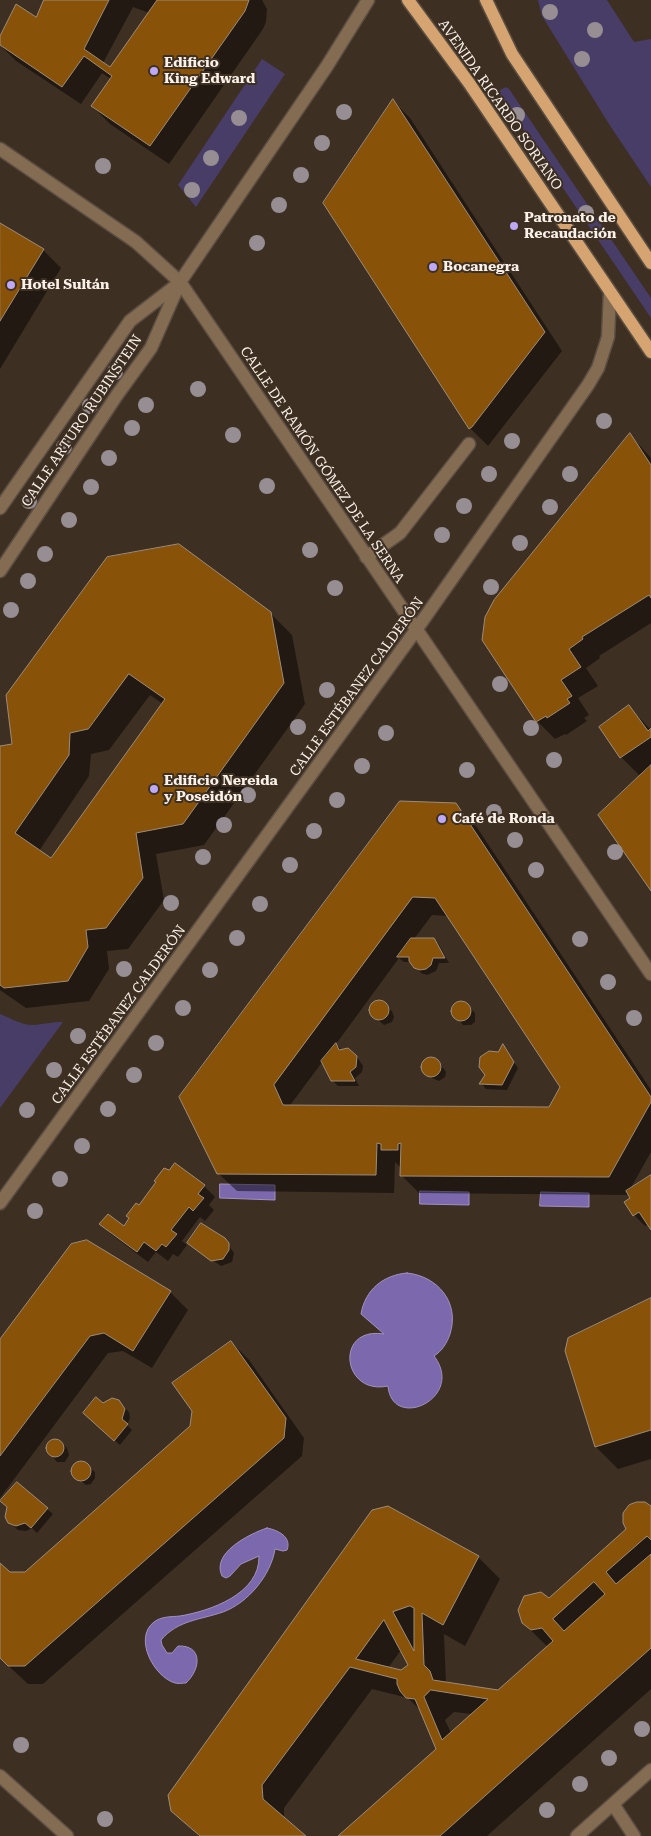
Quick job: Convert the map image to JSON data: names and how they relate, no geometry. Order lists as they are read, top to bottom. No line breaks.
{"streets":{"main road":["AVENIDA RICARDO SORIANO"],"street":["CALLE ARTURO RUBINSTEIN","CALLE DE RAMÓN GÓMEZ DE LA SERNA","CALLE ESTÉBANEZ CALDERÓN"]},"crossings":[["AVENIDA RICARDO SORIANO","CALLE ESTÉBANEZ CALDERÓN"],["CALLE ARTURO RUBINSTEIN","CALLE DE RAMÓN GÓMEZ DE LA SERNA"],["CALLE DE RAMÓN GÓMEZ DE LA SERNA","CALLE ESTÉBANEZ CALDERÓN"]],"places":["Edificio King Edward","Patronato de Recaudación","Bocanegra","Hotel Sultán","Edificio Nereida y Poseidón","Café de Ronda"]}
